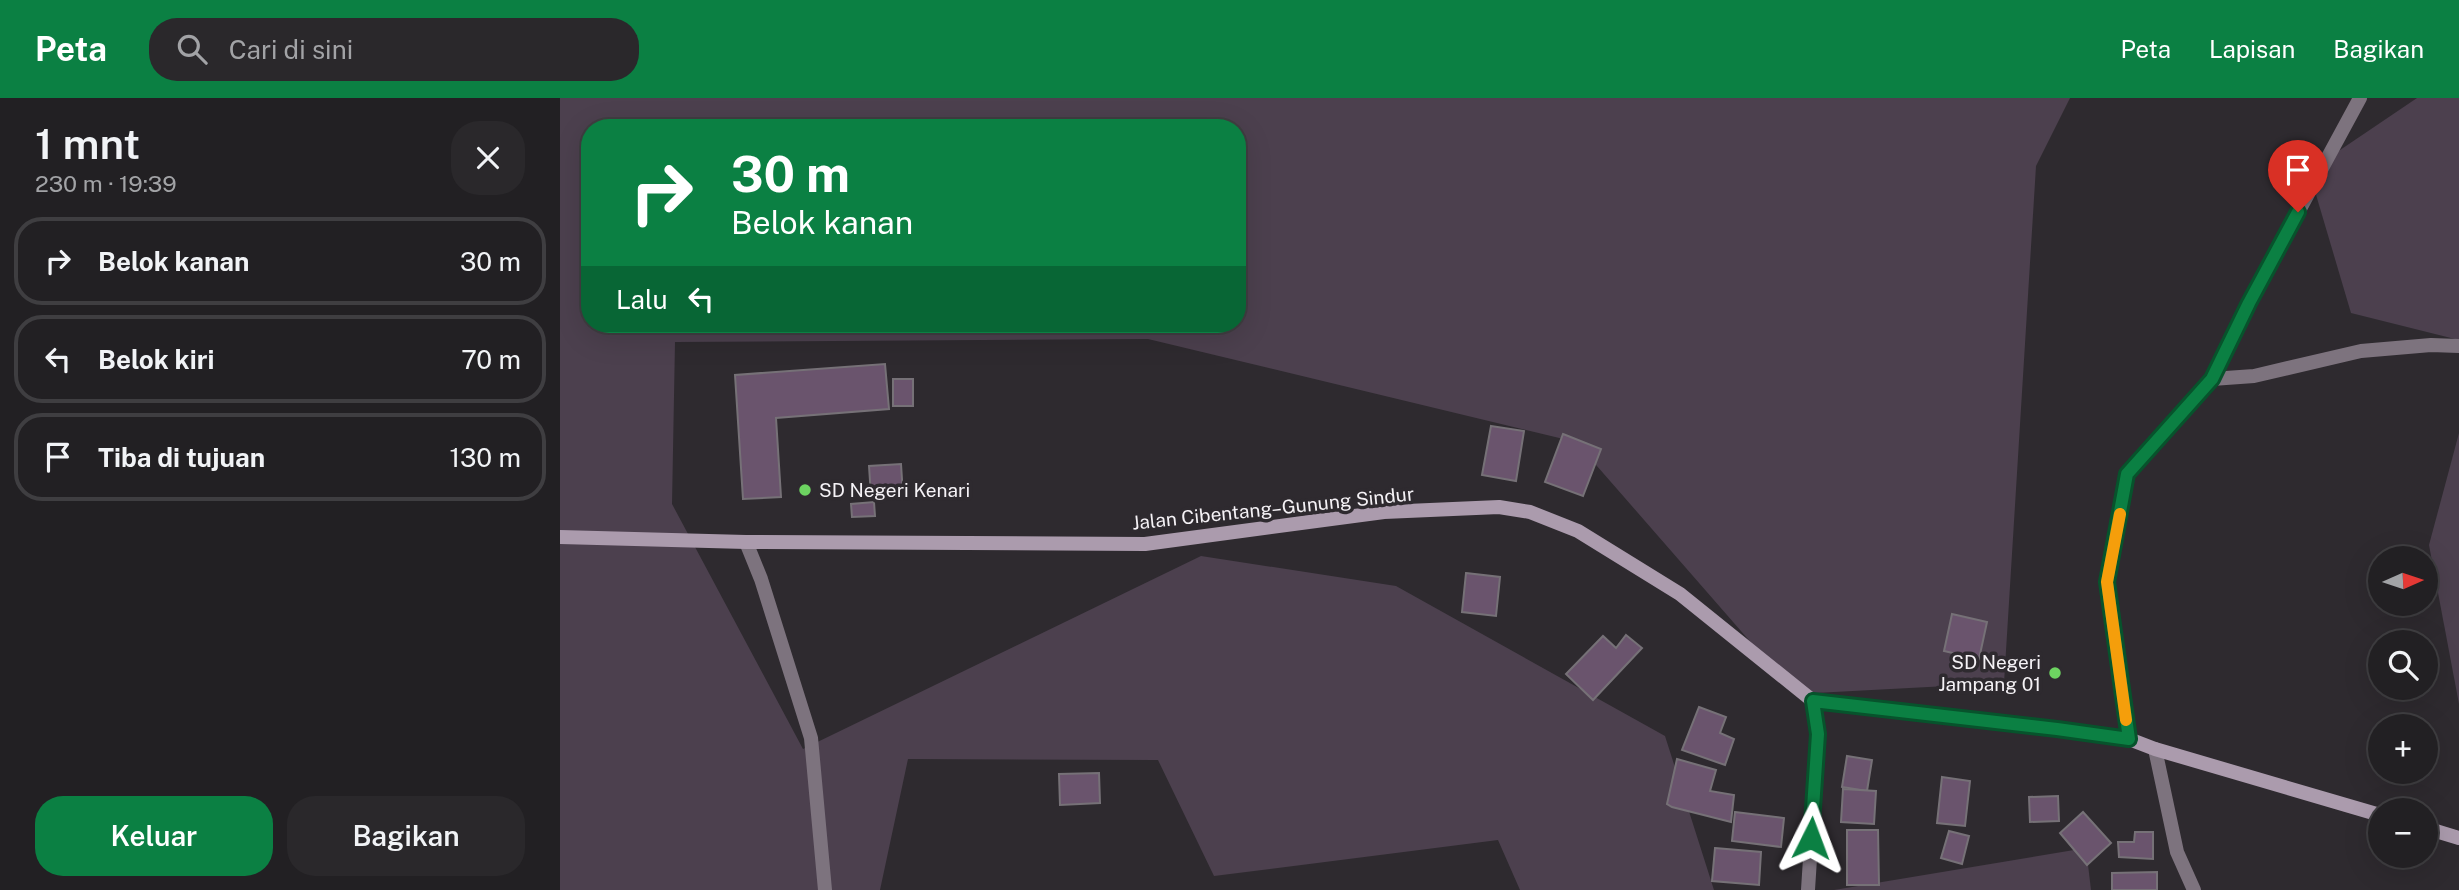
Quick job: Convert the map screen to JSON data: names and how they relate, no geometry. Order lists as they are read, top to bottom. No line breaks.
{"streets":{"street":["Jalan Cibentang–Gunung Sindur"]},"places":["SD Negeri Kenari","SD Negeri Jampang 01"],"north":"right","page":{"header":"Peta","search":"Cari di sini","nav":["Peta","Lapisan","Bagikan"],"heading":["1 mnt","230 m · 19:39"],"turn":["30 m","Belok kanan"],"list":[{"name":"Belok kanan","value":"30 m"},{"name":"Belok kiri","value":"70 m"},{"name":"Tiba di tujuan","value":"130 m"}],"then":"Lalu","map_buttons":["+","−"],"buttons":["Keluar","Bagikan"]}}
